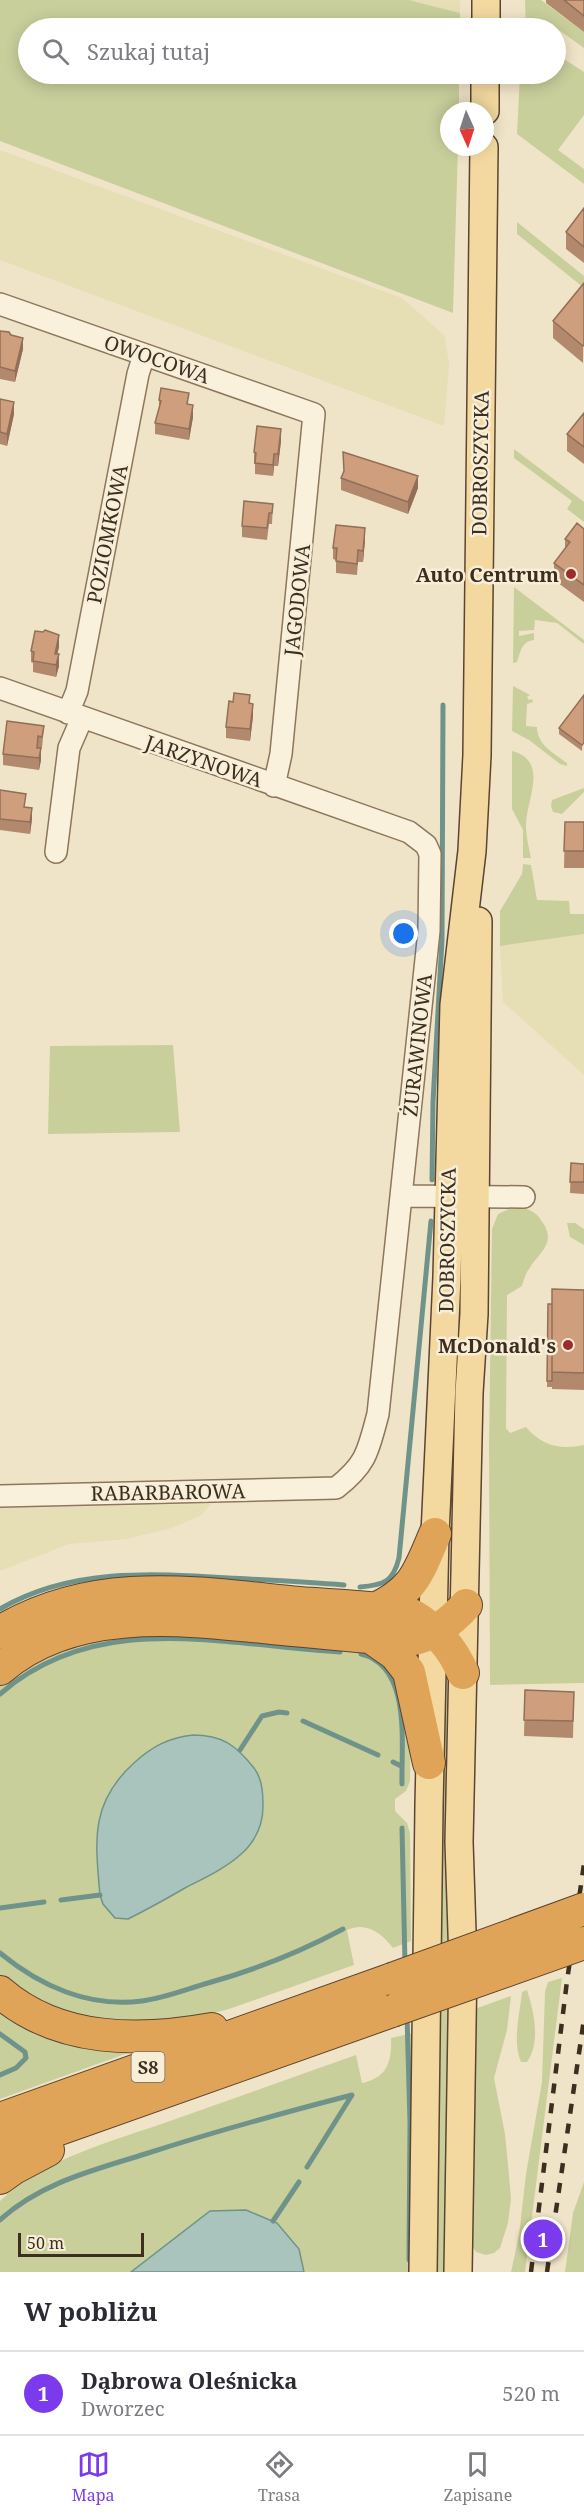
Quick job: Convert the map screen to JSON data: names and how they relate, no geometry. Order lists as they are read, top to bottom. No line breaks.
{"streets":{"highway":["S8"],"main road":["DOBROSZYCKA"],"street":["OWOCOWA","POZIOMKOWA","JAGODOWA","JARZYNOWA","ŻURAWINOWA","RABARBAROWA"]},"crossings":[["OWOCOWA","POZIOMKOWA"],["OWOCOWA","JAGODOWA"],["POZIOMKOWA","JARZYNOWA"],["JAGODOWA","JARZYNOWA"],["JARZYNOWA","ŻURAWINOWA"],["ŻURAWINOWA","RABARBAROWA"]],"places":["Auto Centrum","McDonald's"],"scale_bar":"50 m","north":"bottom","page":{"search":"Szukaj tutaj","pins":"1","scale":"50 m","heading":"W pobliżu","list":[{"mark":"1","name":"Dąbrowa Oleśnicka","note":"Dworzec","value":"520 m"}],"nav":["Mapa","Trasa","Zapisane"]}}
